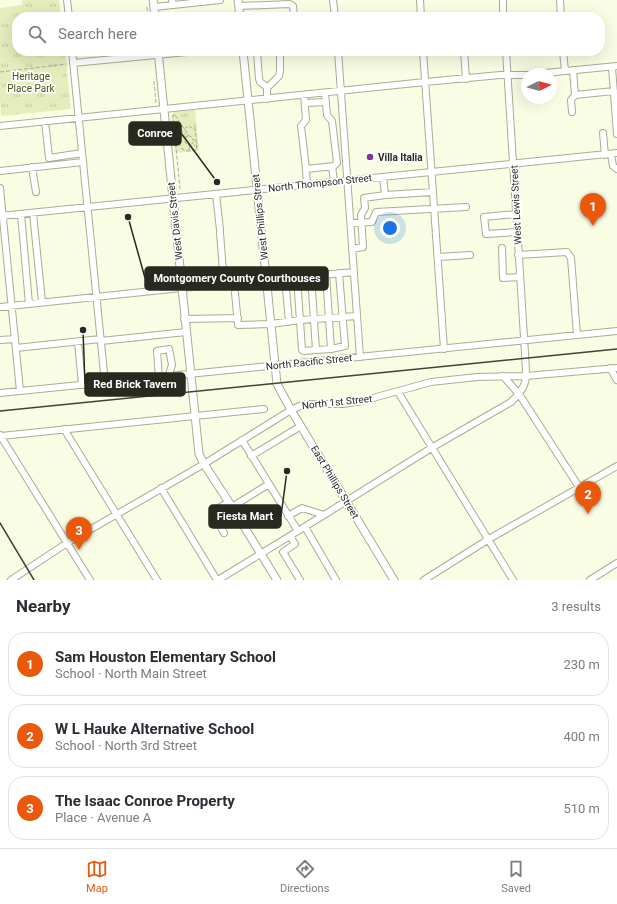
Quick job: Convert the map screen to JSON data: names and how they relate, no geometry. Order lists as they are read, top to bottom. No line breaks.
{"streets":{"main road":["West Phillips Street","West Davis Street","East Phillips Street"],"street":["North Thompson Street","West Lewis Street","North Pacific Street","North 1st Street"]},"crossings":[["North Thompson Street","West Lewis Street"],["North Thompson Street","West Phillips Street"],["North Thompson Street","West Davis Street"],["West Lewis Street","North Pacific Street"],["West Lewis Street","North 1st Street"],["West Phillips Street","North Pacific Street"],["West Phillips Street","East Phillips Street"],["West Davis Street","North Pacific Street"],["West Davis Street","North 1st Street"],["North 1st Street","East Phillips Street"]],"parks":["Heritage Place Park"],"places":["Villa Italia","Conroe","Montgomery County Courthouses","Red Brick Tavern","Fiesta Mart"],"north":"right","page":{"search":"Search here","pins":["1","2","3"],"heading":["Nearby","3 results"],"list":[{"mark":"1","name":"Sam Houston Elementary School","note":"School · North Main Street","value":"230 m"},{"mark":"2","name":"W L Hauke Alternative School","note":"School · North 3rd Street","value":"400 m"},{"mark":"3","name":"The Isaac Conroe Property","note":"Place · Avenue A","value":"510 m"}],"nav":["Map","Directions","Saved"]}}
